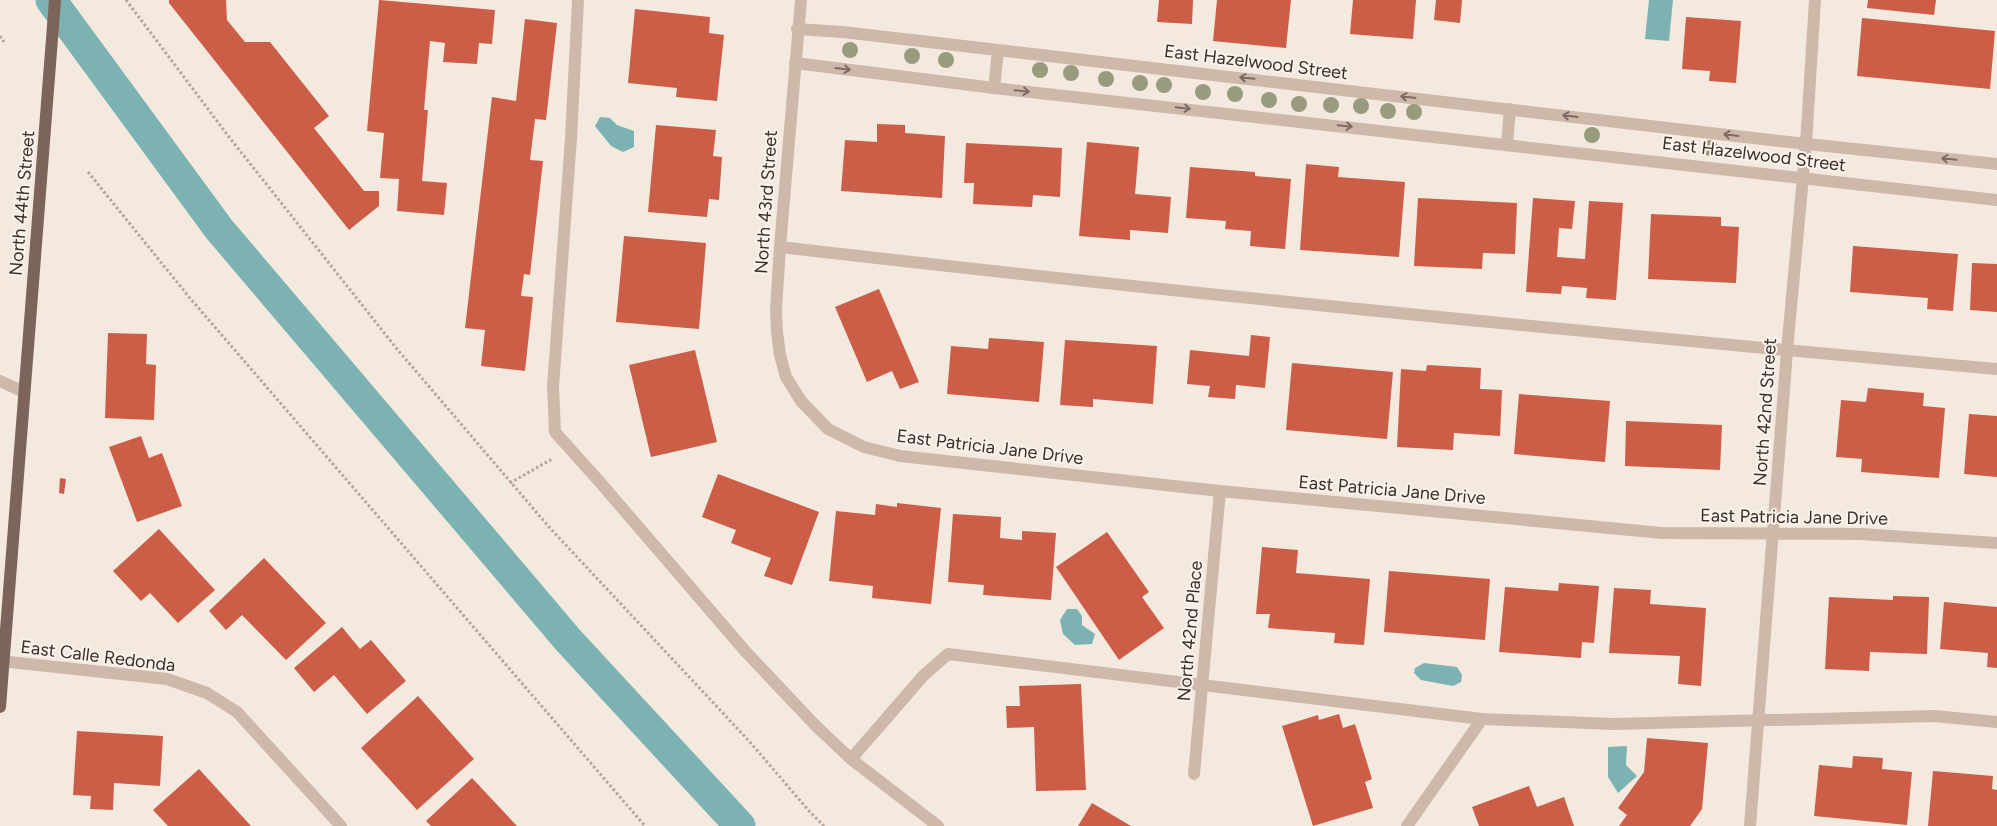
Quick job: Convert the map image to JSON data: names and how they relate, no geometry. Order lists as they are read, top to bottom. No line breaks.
{"streets":{"main road":["North 44th Street"],"street":["East Hazelwood Street","North 43rd Street","North 42nd Street","East Patricia Jane Drive","North 42nd Place","East Calle Redonda"]},"crossings":[["East Hazelwood Street","North 43rd Street"],["East Hazelwood Street","North 42nd Street"],["North 43rd Street","East Patricia Jane Drive"],["North 44th Street","East Calle Redonda"],["North 42nd Street","East Patricia Jane Drive"],["East Patricia Jane Drive","North 42nd Place"]]}
